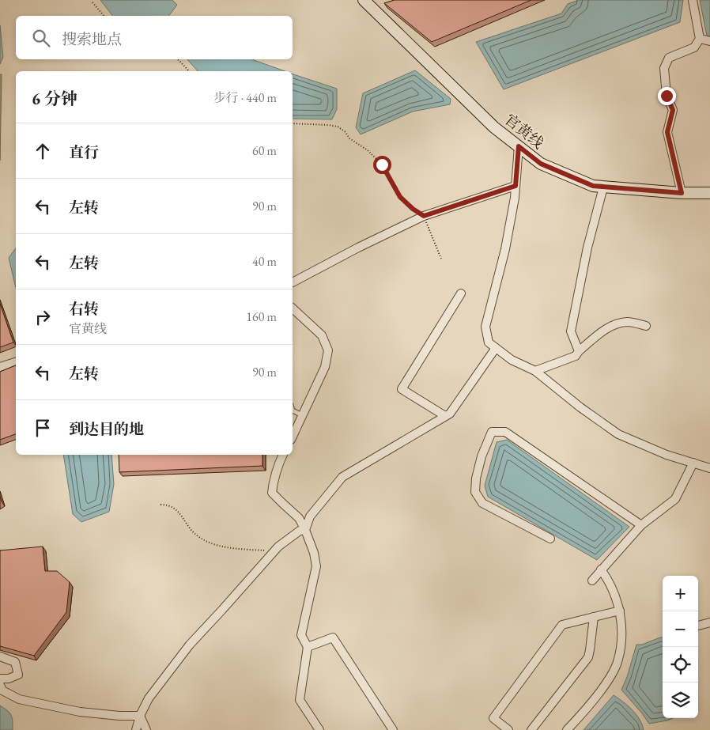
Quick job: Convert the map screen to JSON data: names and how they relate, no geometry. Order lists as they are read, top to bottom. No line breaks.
{"streets":{"street":["官黄线"]},"page":{"search":"搜索地点","heading":["6 分钟","步行 · 440 m"],"list":[["直行","60 m"],["左转","90 m"],["左转","40 m"],["右转","官黄线","160 m"],["左转","90 m"],"到达目的地"],"map_buttons":["+","−"]}}
